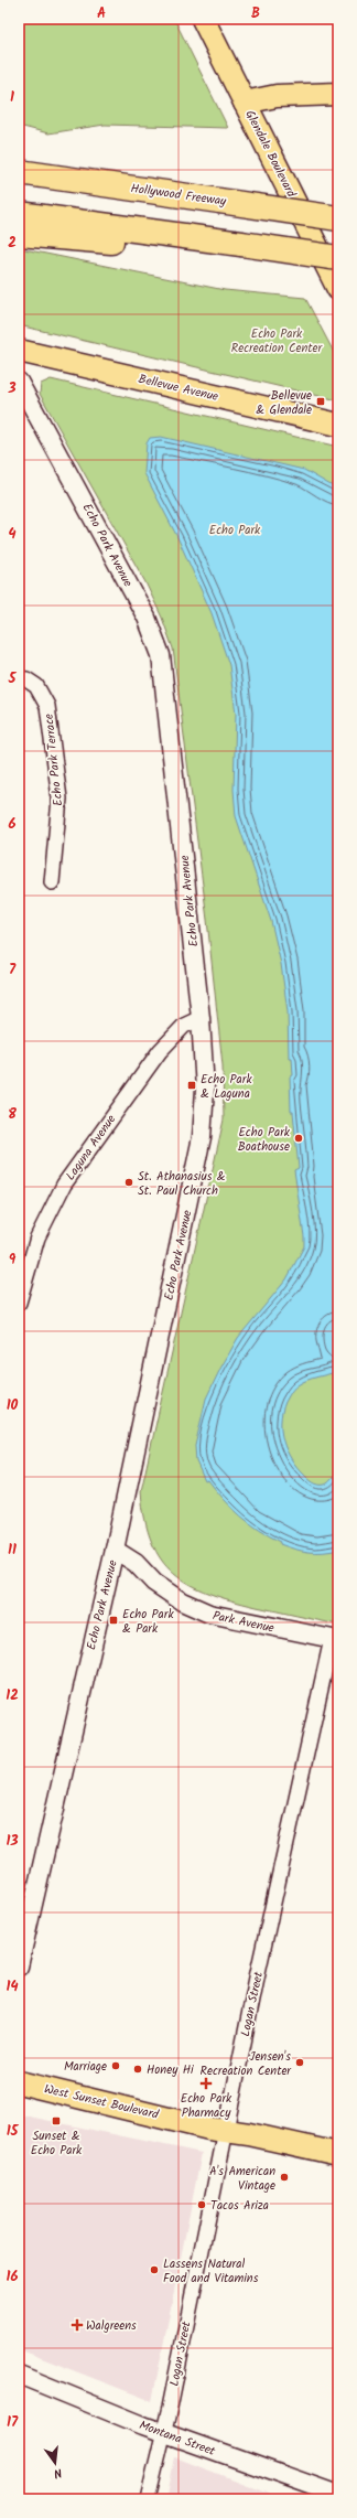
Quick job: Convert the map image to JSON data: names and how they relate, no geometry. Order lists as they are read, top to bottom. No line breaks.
{"streets":{"highway":["Hollywood Freeway"],"main road":["Glendale Boulevard","Bellevue Avenue","West Sunset Boulevard"],"street":["Echo Park Avenue","Echo Park Terrace","Laguna Avenue","Park Avenue","Logan Street","Montana Street"]},"crossings":[["Echo Park Avenue","Laguna Avenue"],["Echo Park Avenue","Park Avenue"],["Park Avenue","Logan Street"],["Logan Street","West Sunset Boulevard"],["Logan Street","Montana Street"]],"parks":["Echo Park Recreation Center","Echo Park"],"places":{"transit":["Bellevue & Glendale","Echo Park & Laguna","Echo Park & Park","Sunset & Echo Park"],"other":["Echo Park Boathouse","St. Athanasius & St. Paul Church","Jensen's Recreation Center","Marriage","Honey Hi","A's American Vintage","Tacos Ariza","Lassens Natural Food and Vitamins"],"health":["Echo Park Pharmacy","Walgreens"]},"north":"bottom","grid":{"columns":["A","B"],"rows":["1","2","3","4","5","6","7","8","9","10","11","12","13","14","15","16","17"]}}
